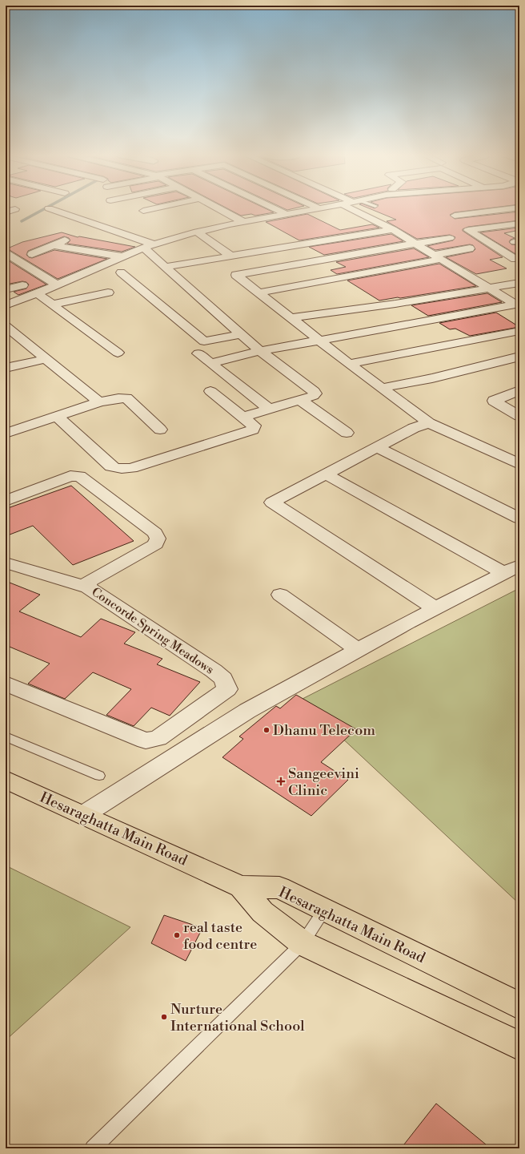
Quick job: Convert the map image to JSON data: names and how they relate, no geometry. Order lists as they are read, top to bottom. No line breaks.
{"streets":{"main road":["Hesaraghatta Main Road"],"street":["Concorde Spring Meadows"]},"places":{"other":["Dhanu Telecom","real taste food centre","Nurture International School"],"health":["Sangeevini Clinic"]}}
